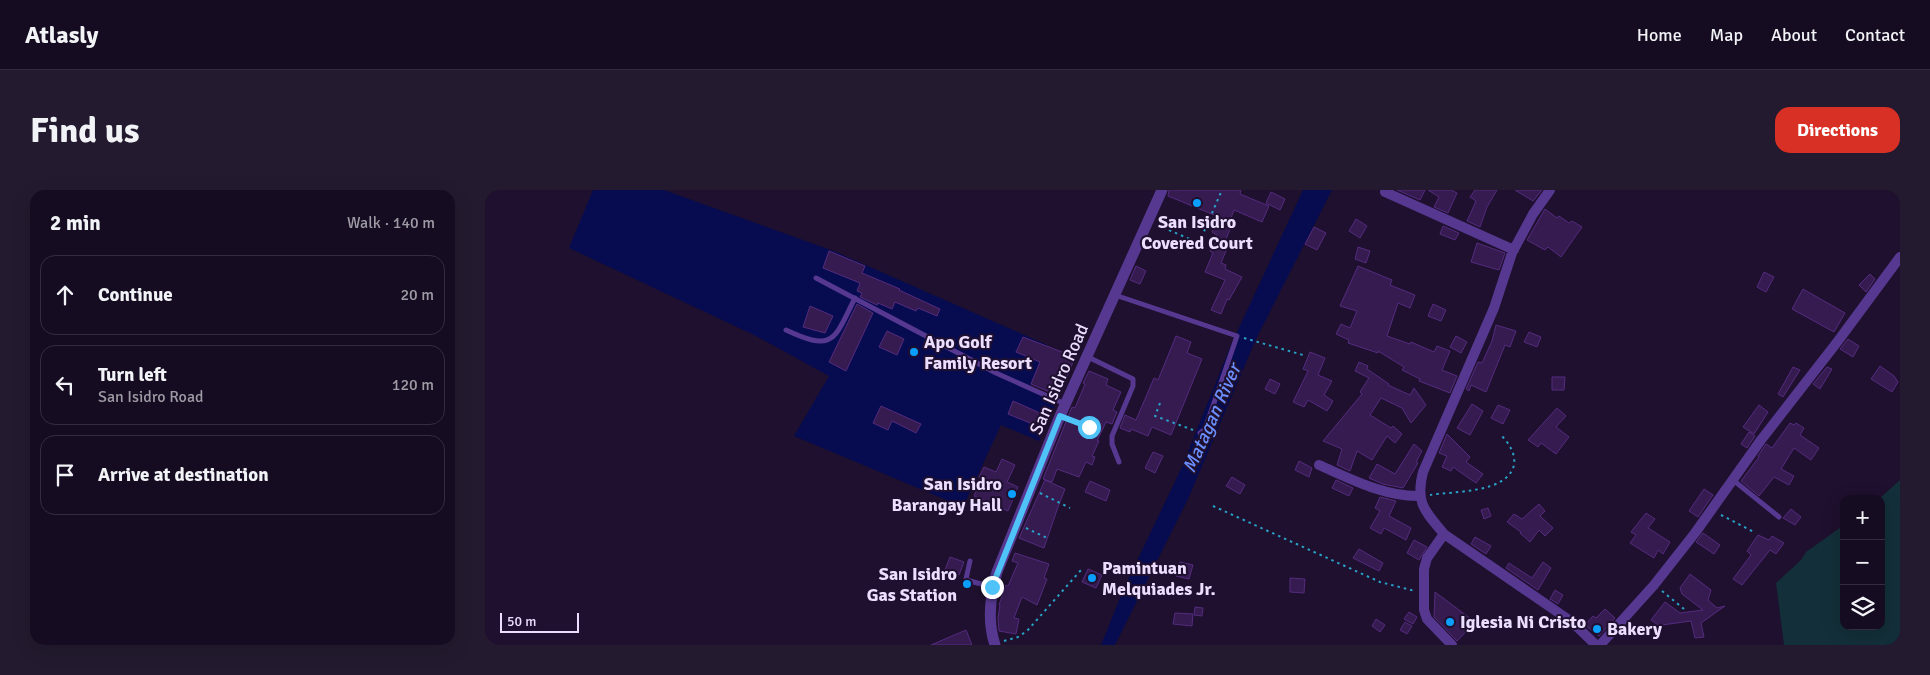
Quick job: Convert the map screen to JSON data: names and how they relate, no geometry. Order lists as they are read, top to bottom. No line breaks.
{"streets":{"street":["San Isidro Road"]},"water":["Matagan River"],"places":["San Isidro Covered Court","Apo Golf Family Resort","San Isidro Barangay Hall","Pamintuan Melquiades Jr.","San Isidro Gas Station","Iglesia Ni Cristo","Bakery"],"scale_bar":"50 m","page":{"header":"Atlasly","nav":["Home","Map","About","Contact"],"buttons":"Directions","title":"Find us","heading":["2 min","Walk · 140 m"],"list":[["Continue","20 m"],["Turn left","San Isidro Road","120 m"],"Arrive at destination"],"map_buttons":["+","−"],"scale":"50 m"}}
